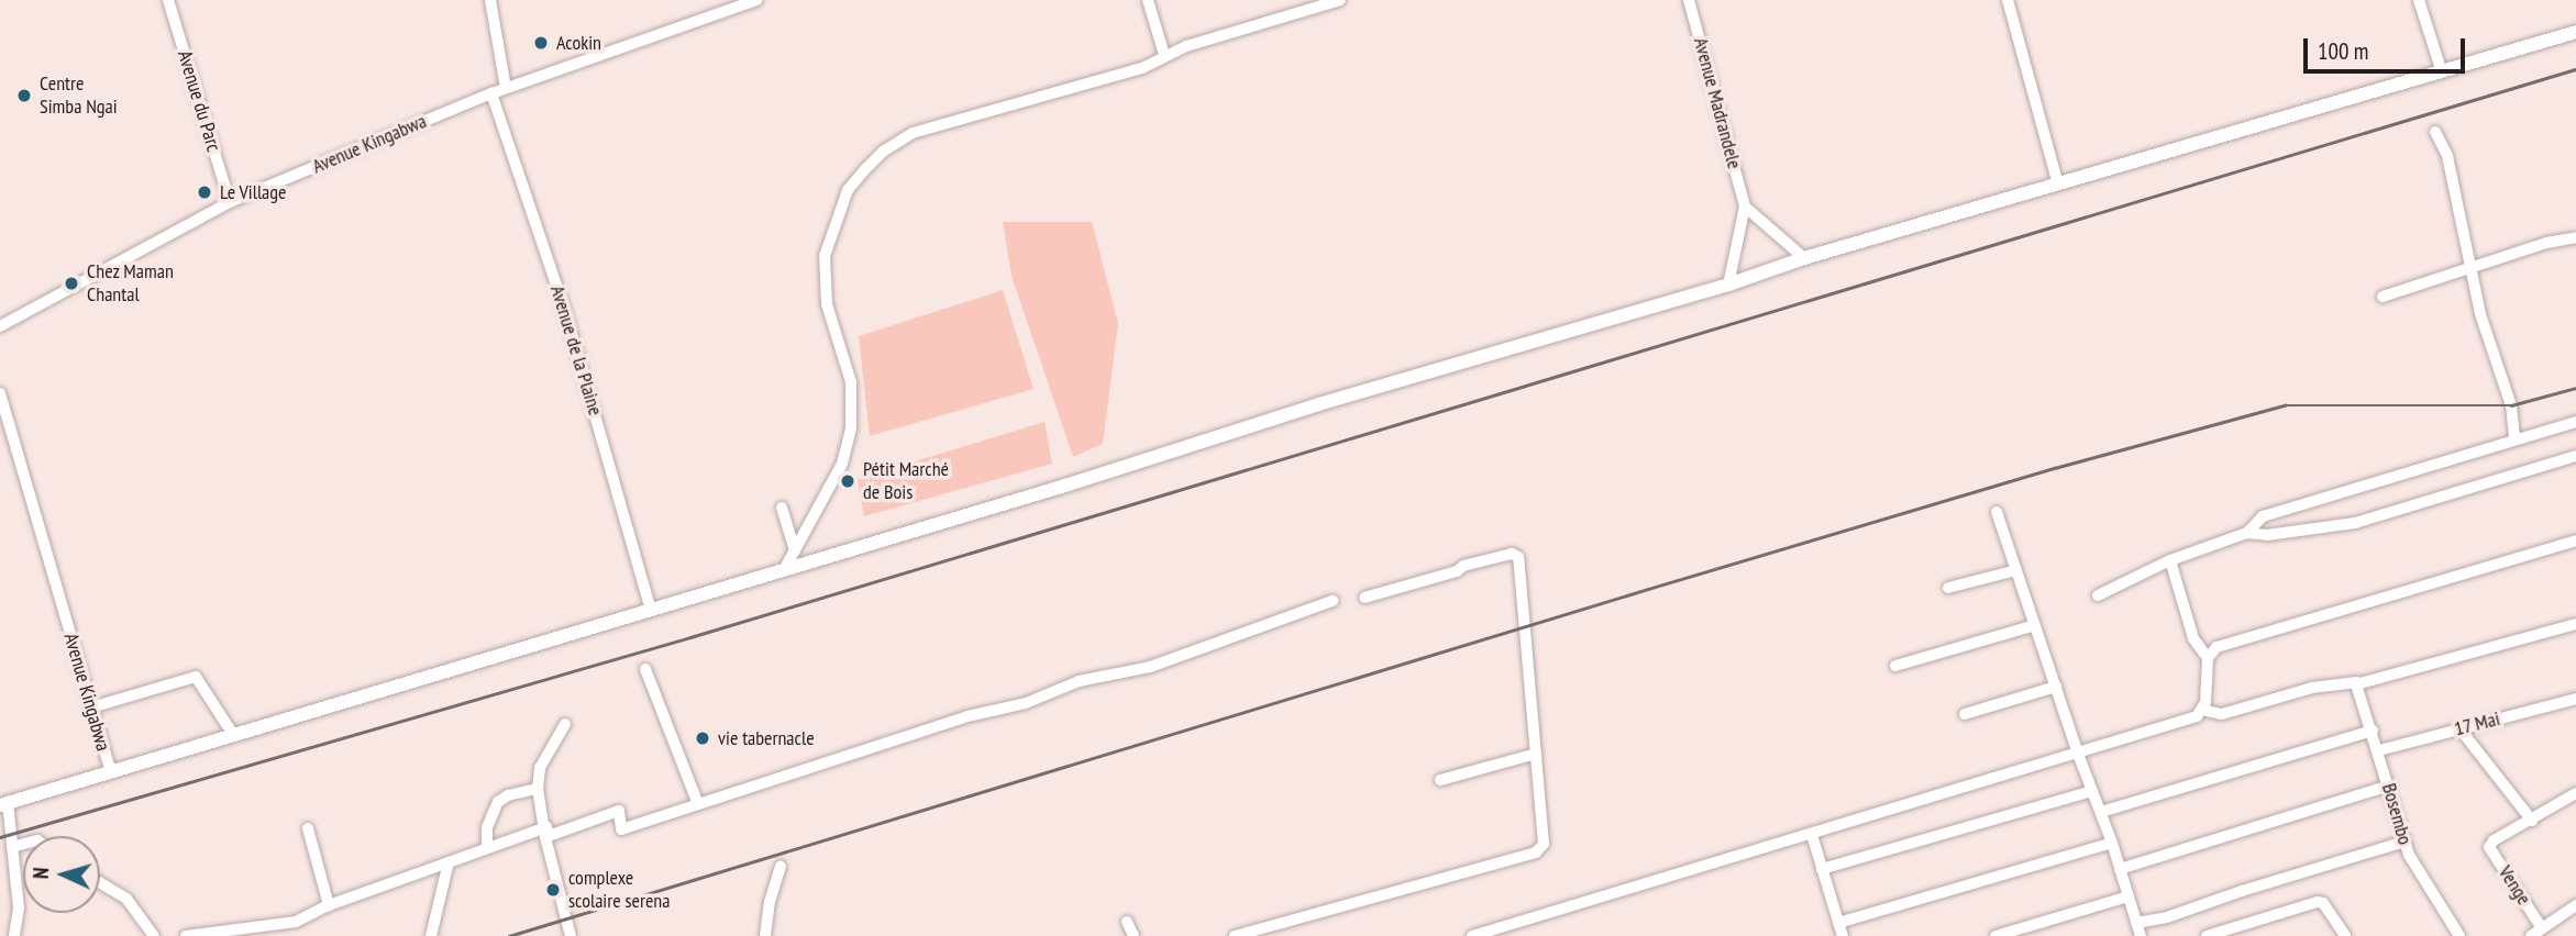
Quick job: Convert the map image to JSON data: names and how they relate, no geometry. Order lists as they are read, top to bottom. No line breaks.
{"streets":{"street":["Avenue du Parc","Avenue Madrandele","Avenue Kingabwa","Avenue de la Plaine","17 Mai","Bosembo","Venge"]},"crossings":[["Avenue du Parc","Avenue Kingabwa"],["Avenue Kingabwa","Avenue de la Plaine"],["17 Mai","Bosembo"]],"places":["Acokin","Centre Simba Ngai","Le Village","Chez Maman Chantal","Pétit Marché de Bois","vie tabernacle","complexe scolaire serena"],"scale_bar":"100 m","north":"left"}
